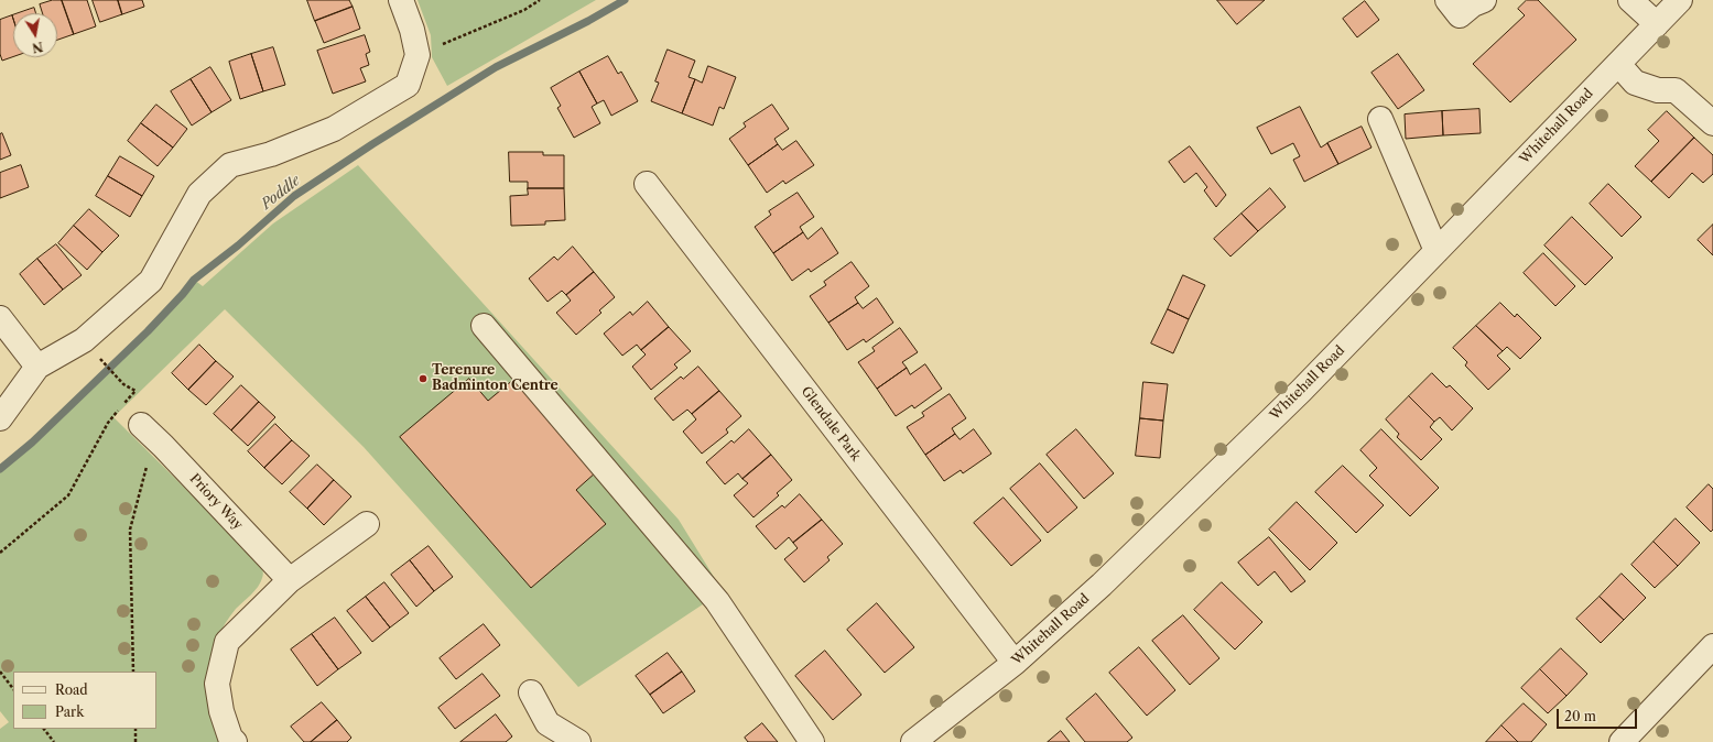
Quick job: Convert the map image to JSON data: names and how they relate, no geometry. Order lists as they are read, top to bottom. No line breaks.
{"streets":{"street":["Whitehall Road","Glendale Park","Priory Way"]},"crossings":[["Whitehall Road","Glendale Park"]],"water":["Poddle"],"places":["Terenure Badminton Centre"],"legend":["Road","Park"],"scale_bar":"20 m","north":"bottom"}
